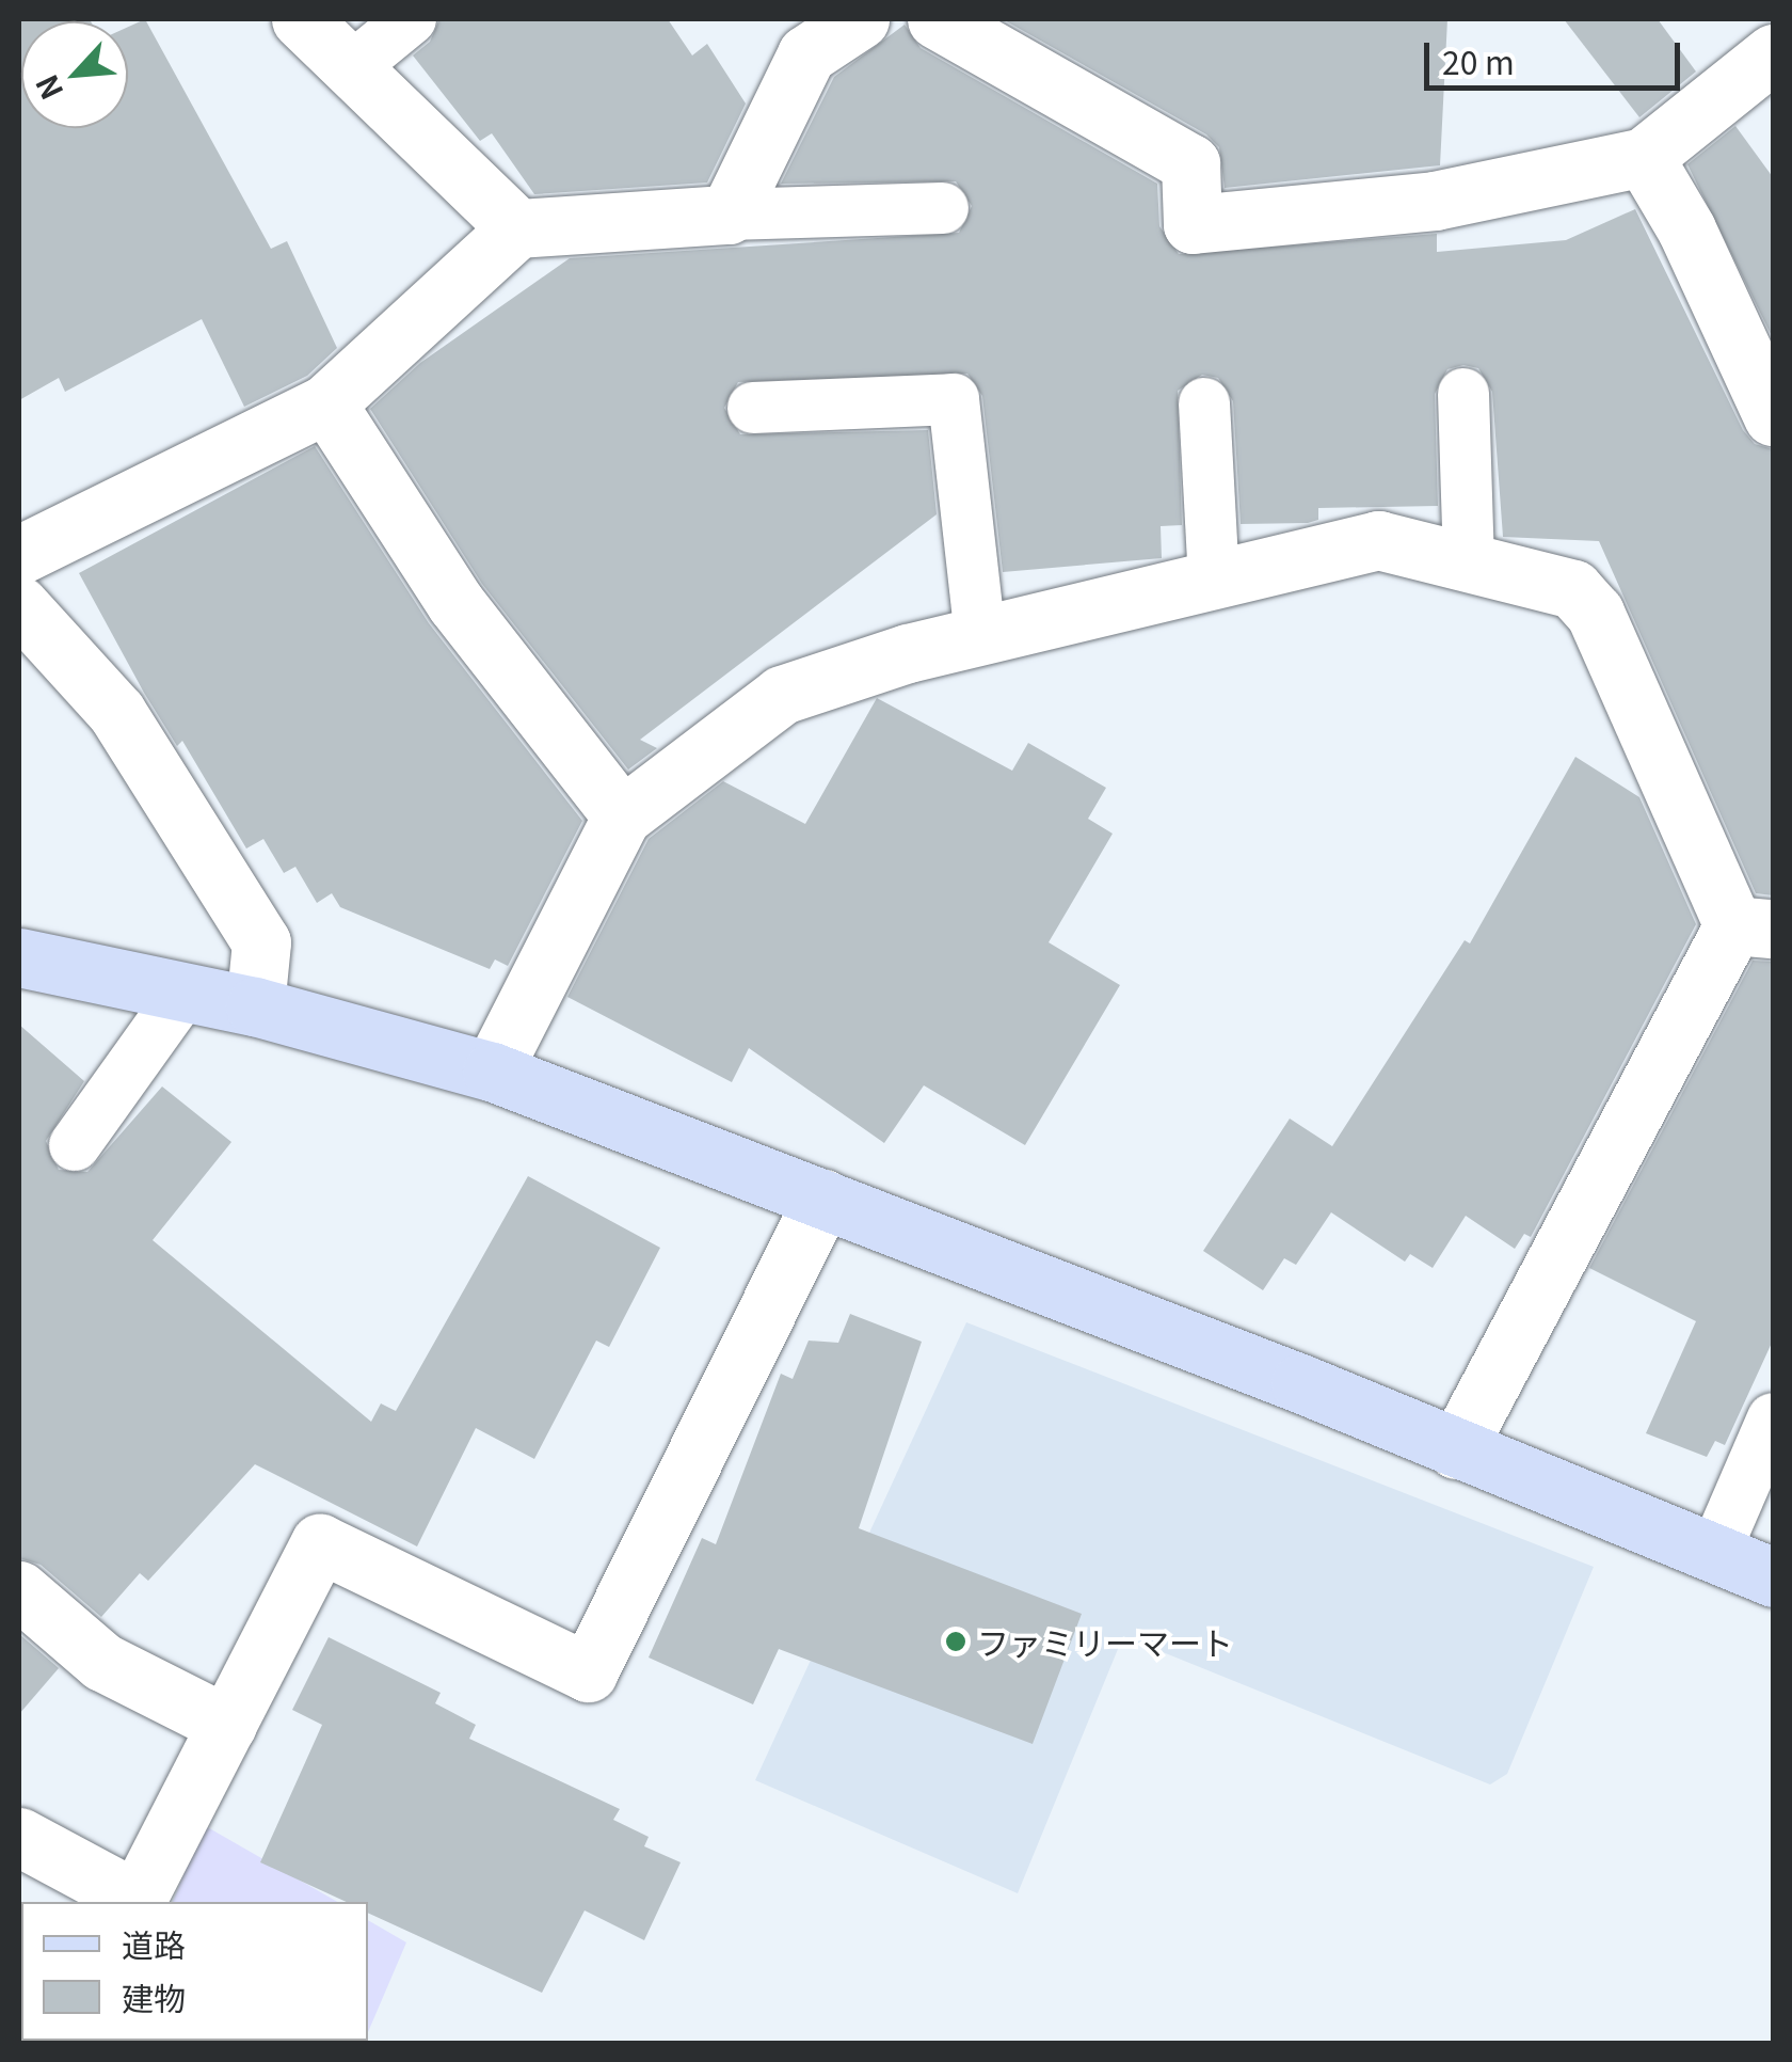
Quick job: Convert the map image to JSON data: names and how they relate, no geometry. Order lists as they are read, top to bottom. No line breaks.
{"places":["ファミリーマート"],"legend":["道路","建物"],"scale_bar":"20 m","north":"bottom left"}
